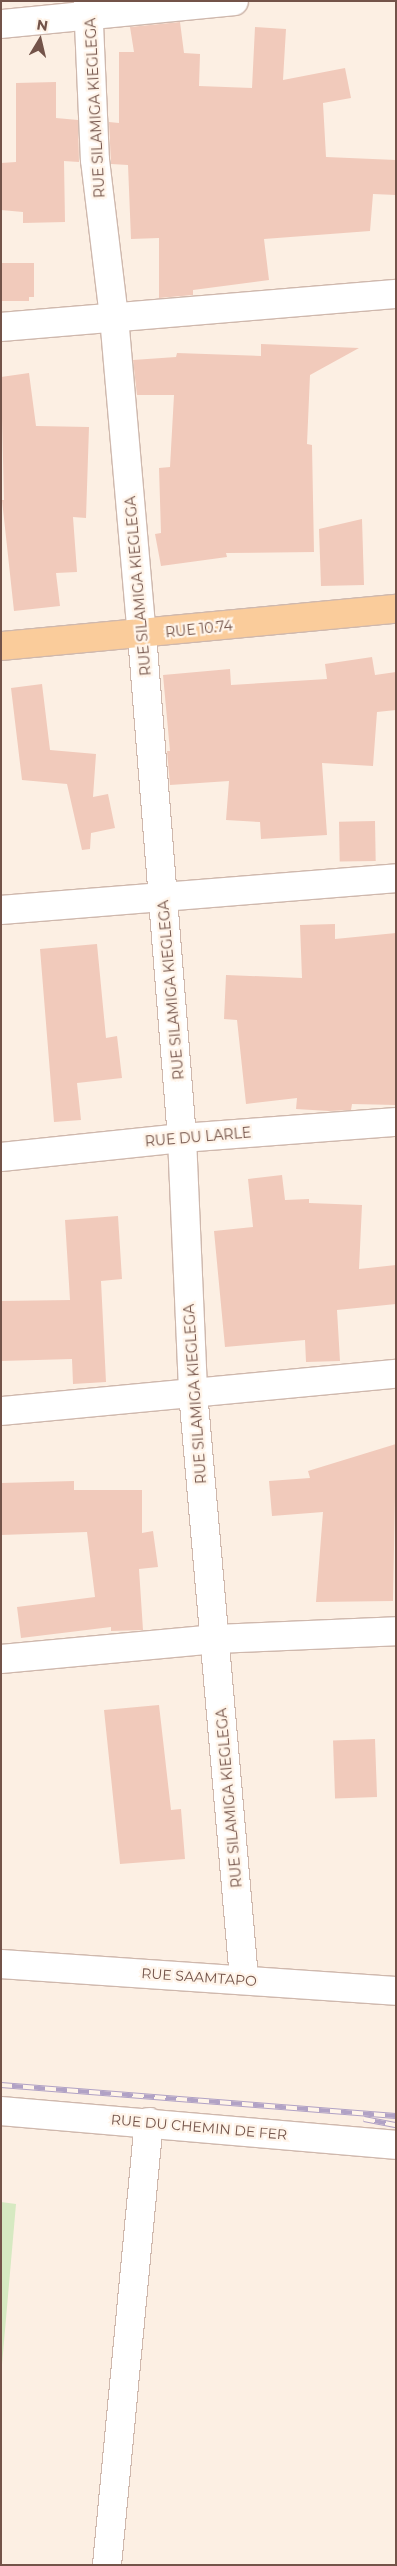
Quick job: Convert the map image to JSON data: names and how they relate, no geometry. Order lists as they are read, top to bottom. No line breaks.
{"streets":{"main road":["RUE 10.74"],"street":["RUE SILAMIGA KIEGLEGA","RUE DU LARLE","RUE SAAMTAPO","RUE DU CHEMIN DE FER"]},"crossings":[["RUE SILAMIGA KIEGLEGA","RUE 10.74"],["RUE SILAMIGA KIEGLEGA","RUE DU LARLE"],["RUE SILAMIGA KIEGLEGA","RUE SAAMTAPO"]],"north":"top"}
